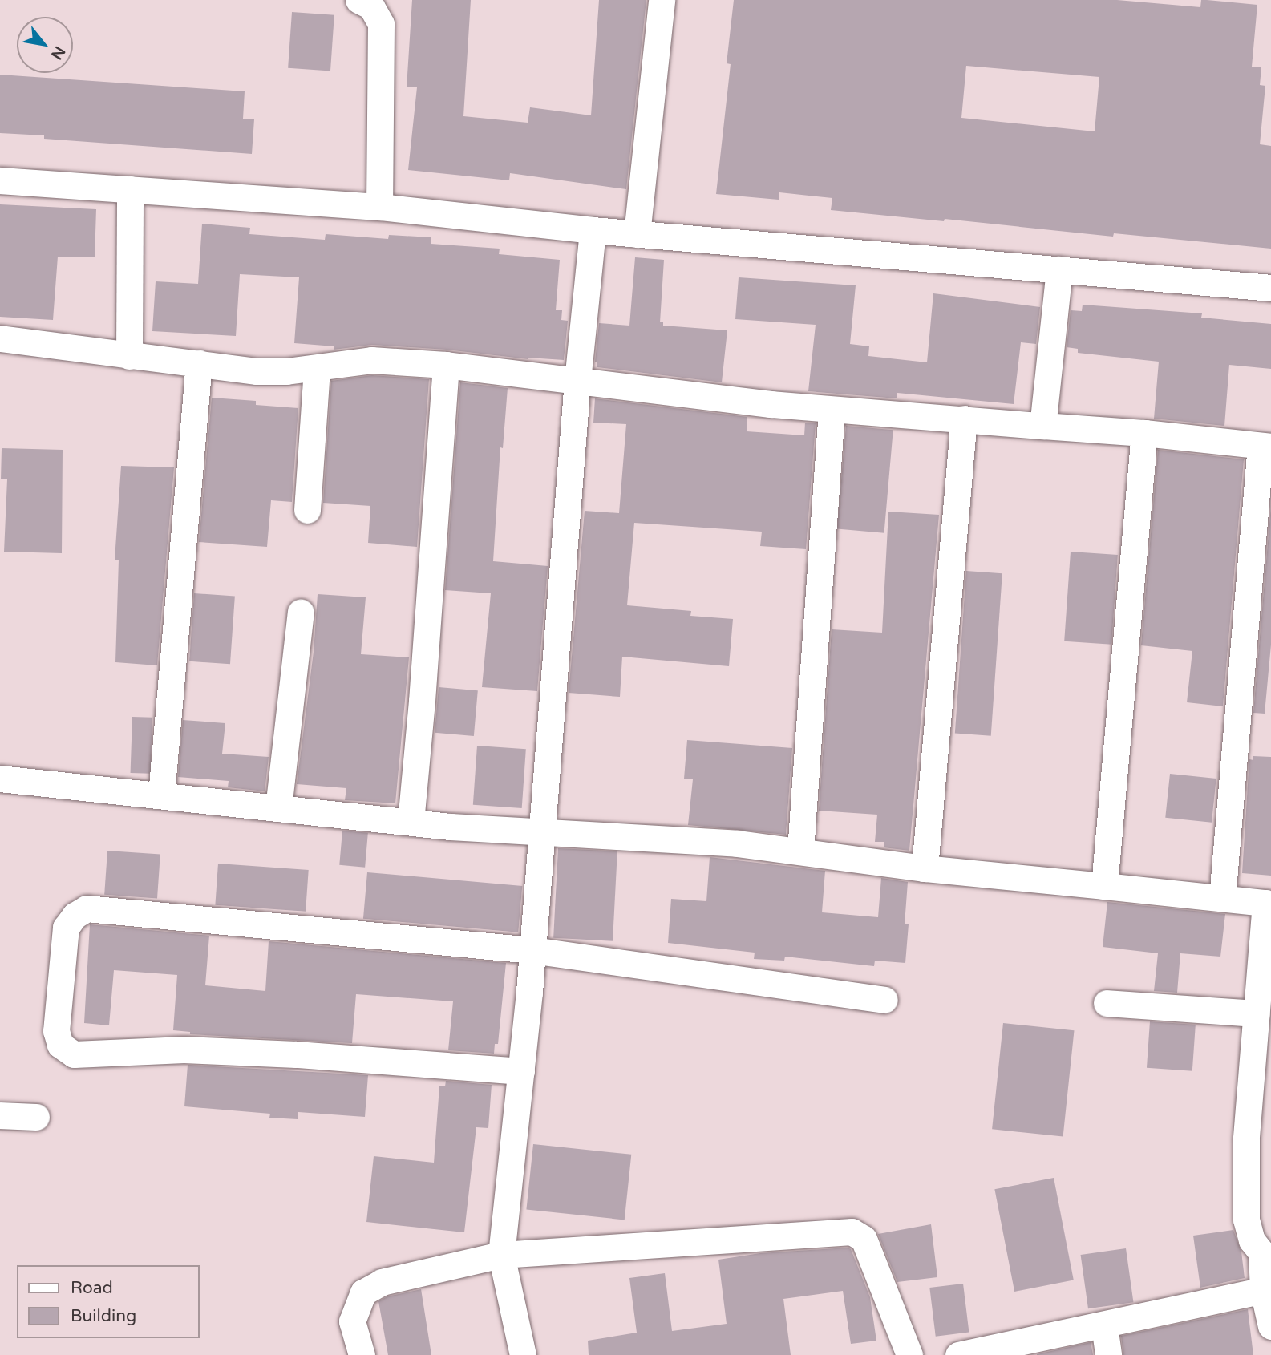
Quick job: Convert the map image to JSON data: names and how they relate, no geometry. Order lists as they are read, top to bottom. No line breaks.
{"legend":["Road","Building"],"north":"bottom right"}
